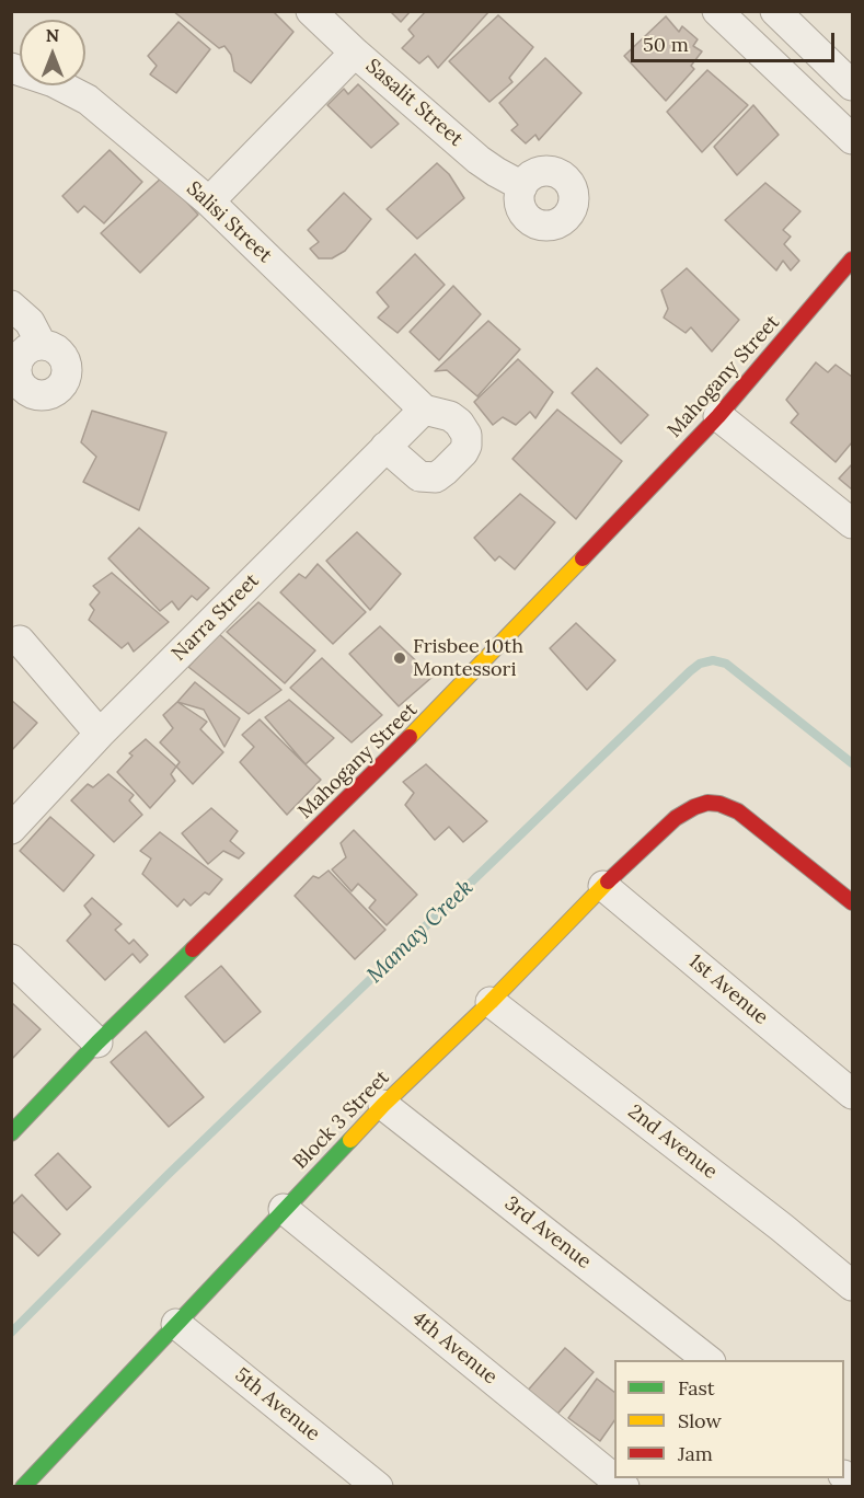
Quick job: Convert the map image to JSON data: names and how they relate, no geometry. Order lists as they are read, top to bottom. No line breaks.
{"streets":{"street":["Sasalit Street","Salisi Street","Mahogany Street","Narra Street","1st Avenue","Block 3 Street","2nd Avenue","3rd Avenue","4th Avenue","5th Avenue"]},"crossings":[["Salisi Street","Narra Street"],["1st Avenue","Block 3 Street"],["Block 3 Street","2nd Avenue"],["Block 3 Street","3rd Avenue"],["Block 3 Street","4th Avenue"],["Block 3 Street","5th Avenue"]],"water":["Mamay Creek"],"places":["Frisbee 10th Montessori"],"legend":["Fast","Slow","Jam"],"scale_bar":"50 m","north":"top"}
